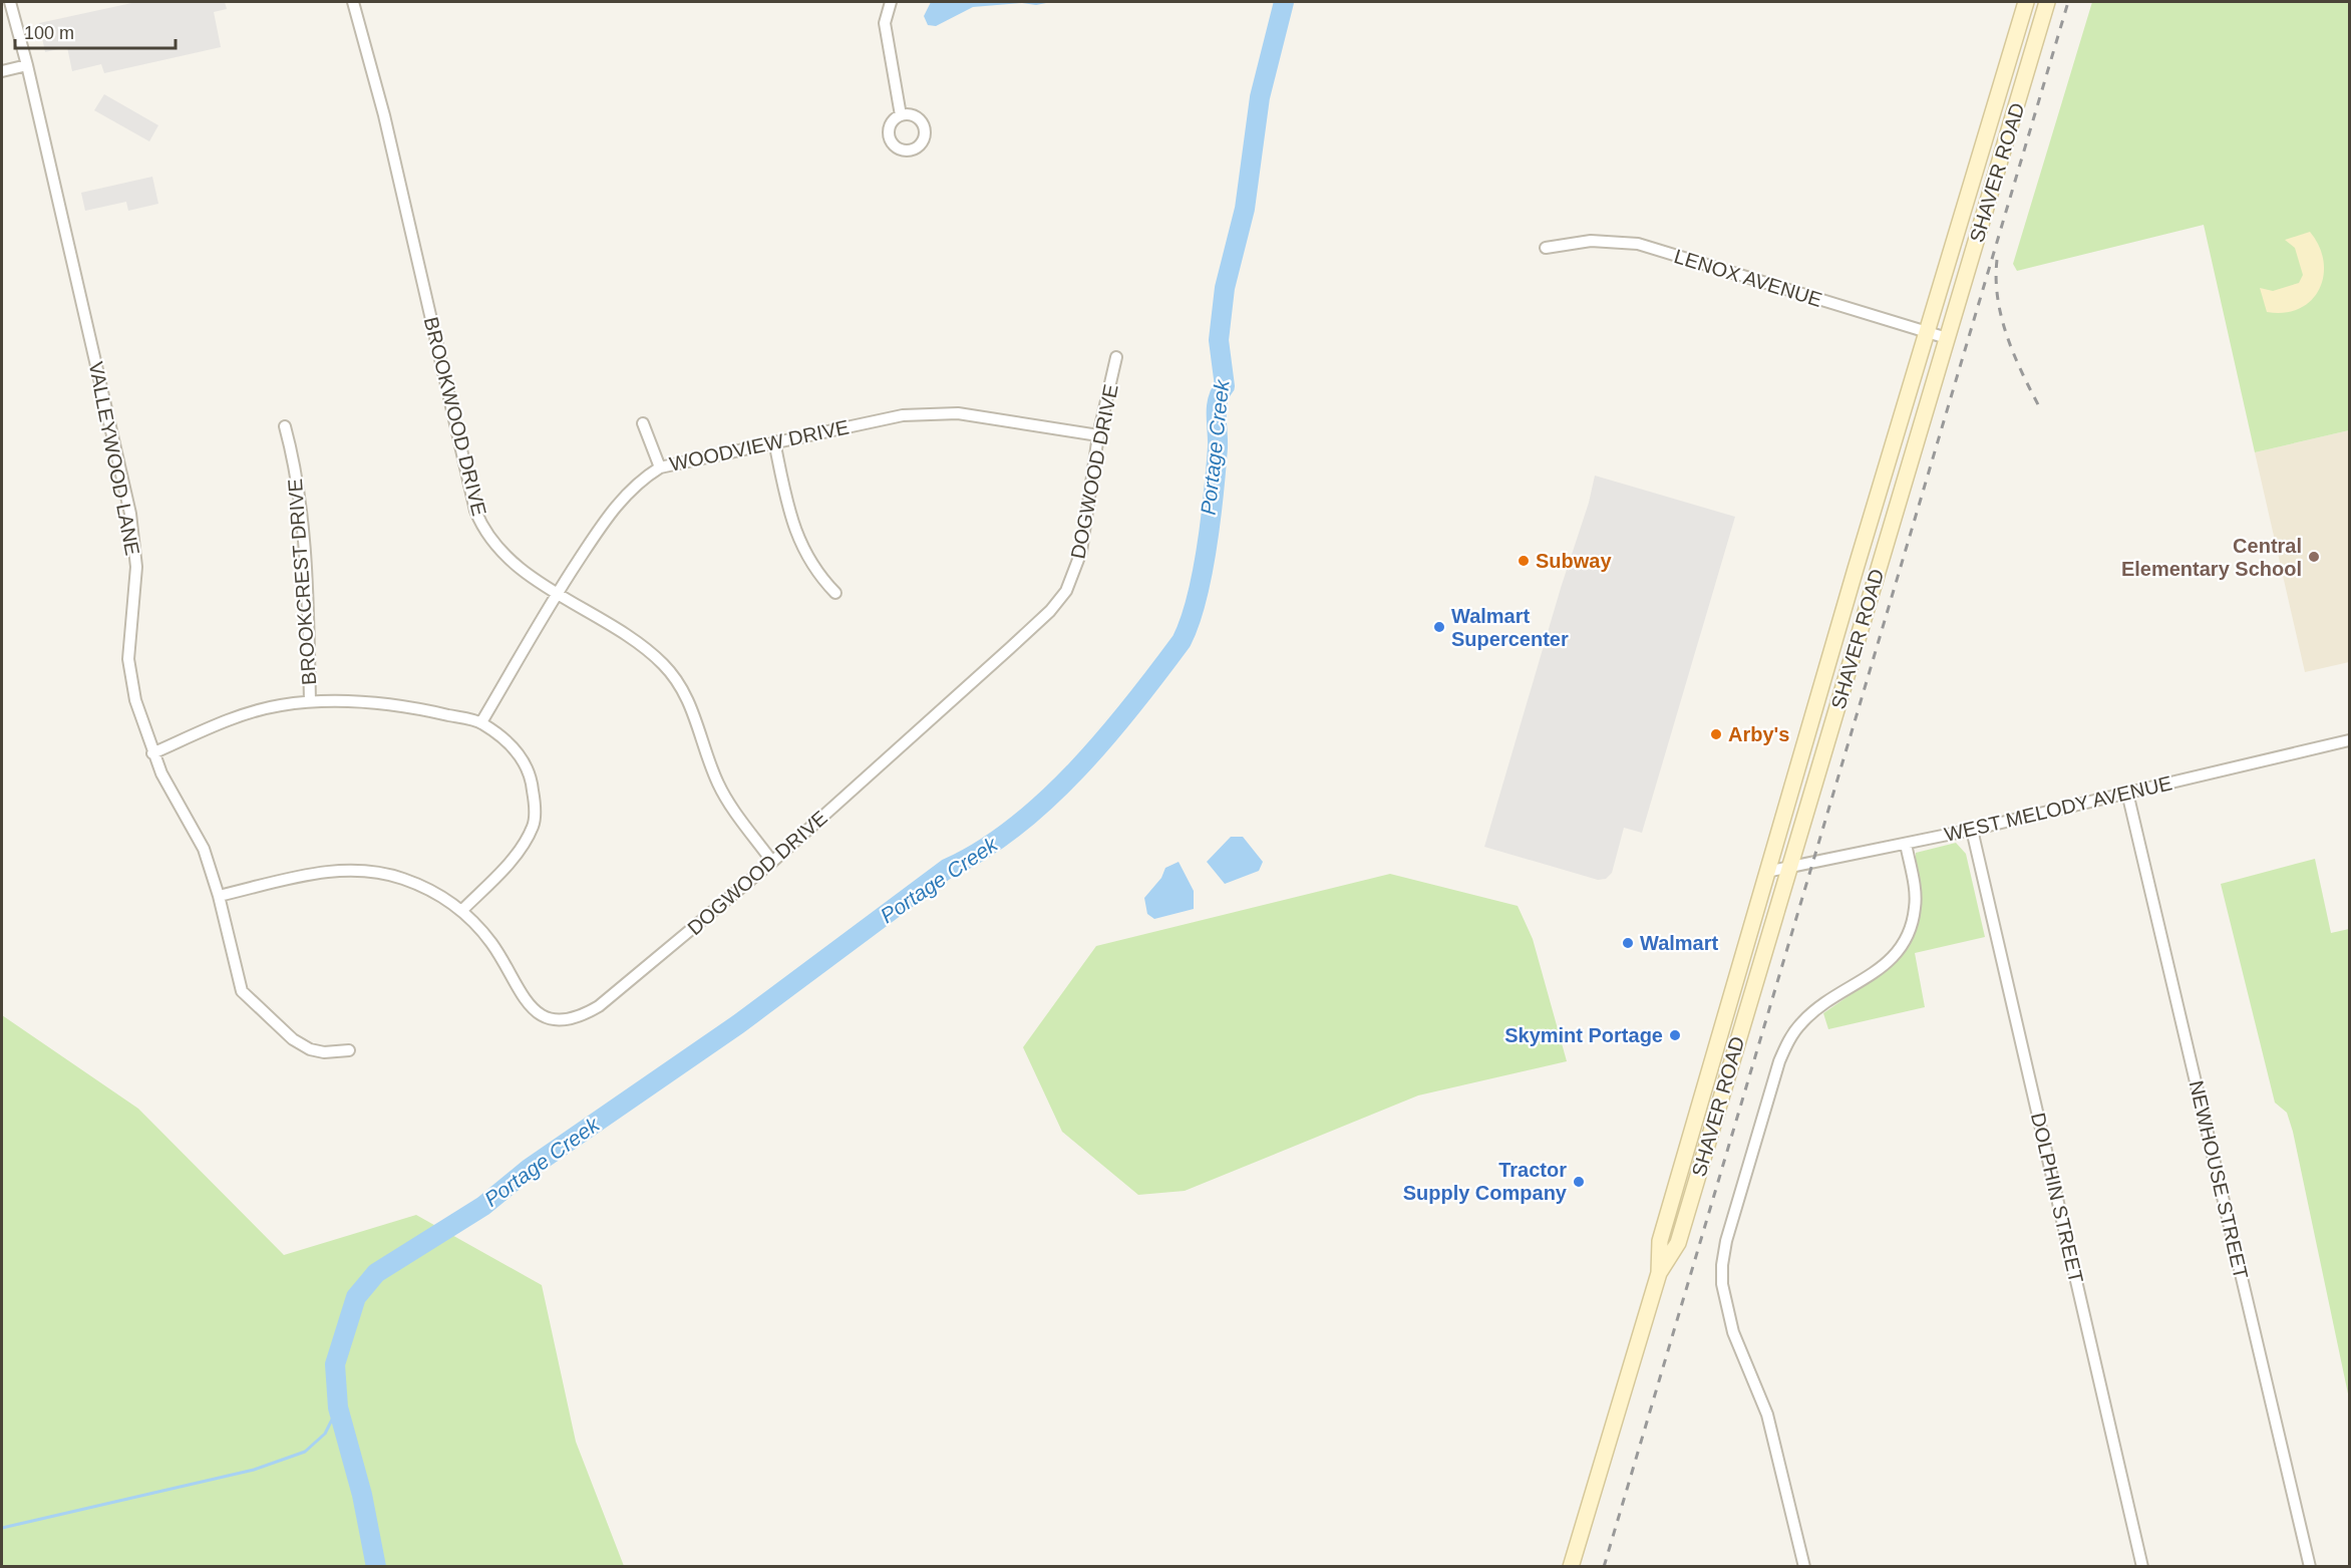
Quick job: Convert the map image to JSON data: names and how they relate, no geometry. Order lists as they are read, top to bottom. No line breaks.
{"streets":{"main road":["SHAVER ROAD"],"street":["LENOX AVENUE","BROOKWOOD DRIVE","WOODVIEW DRIVE","VALLEYWOOD LANE","DOGWOOD DRIVE","BROOKCREST DRIVE","WEST MELODY AVENUE","NEWHOUSE STREET","DOLPHIN STREET"]},"crossings":[["SHAVER ROAD","LENOX AVENUE"],["SHAVER ROAD","WEST MELODY AVENUE"],["BROOKWOOD DRIVE","WOODVIEW DRIVE"],["BROOKWOOD DRIVE","DOGWOOD DRIVE"],["WOODVIEW DRIVE","DOGWOOD DRIVE"],["VALLEYWOOD LANE","DOGWOOD DRIVE"],["WEST MELODY AVENUE","NEWHOUSE STREET"],["WEST MELODY AVENUE","DOLPHIN STREET"]],"water":["Portage Creek"],"places":["Central Elementary School","Subway","Walmart Supercenter","Arby's","Walmart","Skymint Portage","Tractor Supply Company"],"scale_bar":"100 m"}
